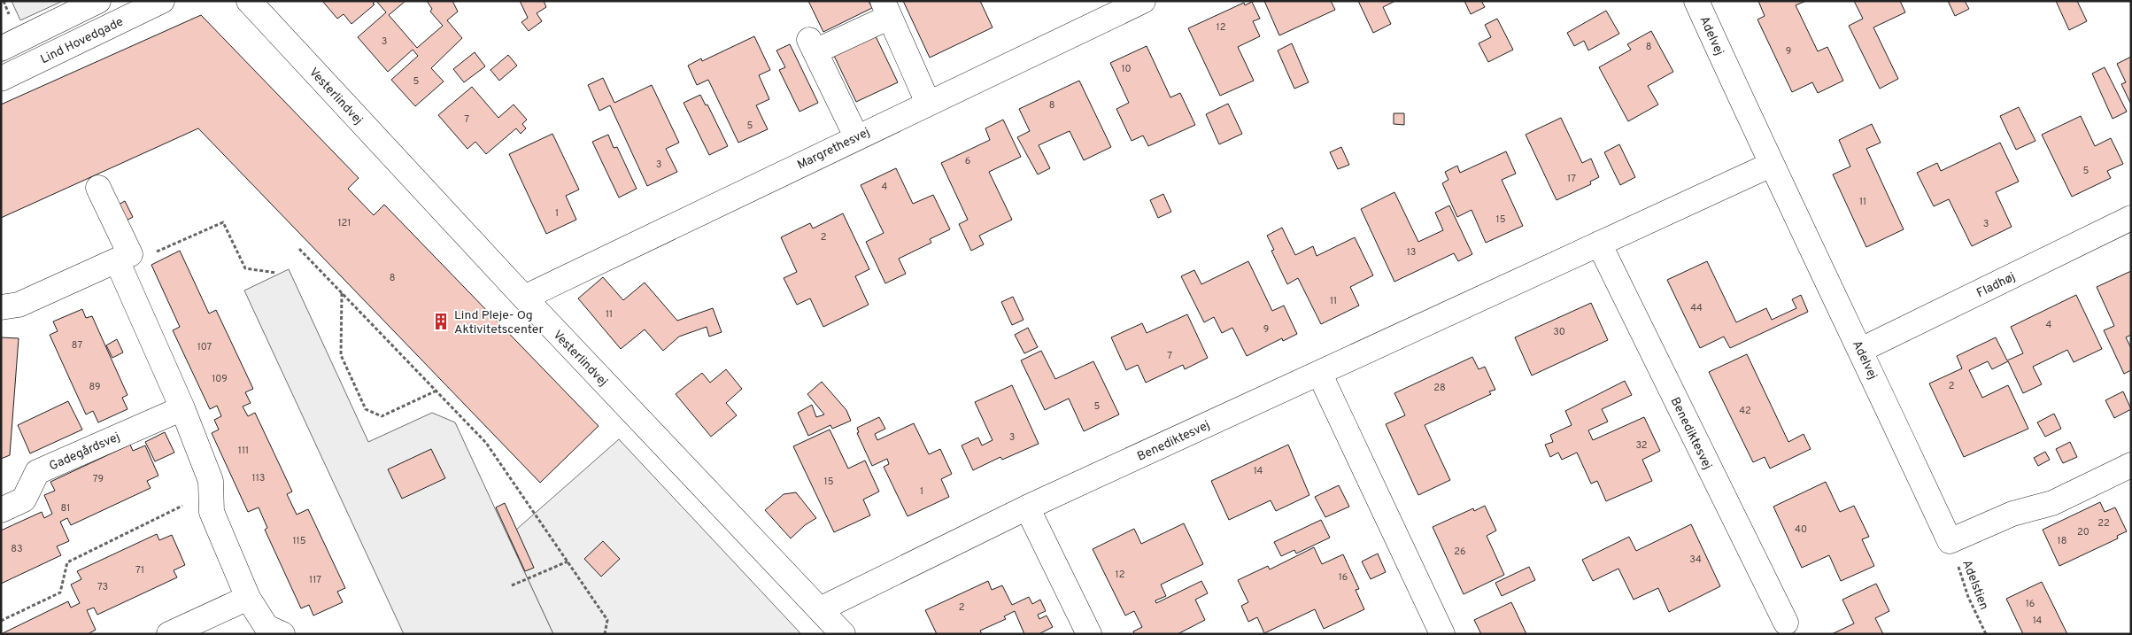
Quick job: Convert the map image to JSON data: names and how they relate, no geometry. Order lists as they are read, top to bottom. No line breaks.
{"streets":{"street":["Adelvej","Lind Hovedgade","Vesterlindvej","Margrethesvej","Fladhøj","Benediktesvej","Gadegårdsvej"],"path":["Adelstien"]},"crossings":[["Adelvej","Fladhøj"],["Adelvej","Benediktesvej"],["Adelvej","Adelstien"],["Vesterlindvej","Margrethesvej"],["Vesterlindvej","Benediktesvej"]],"places":{"building":["Lind Pleje- Og Aktivitetscenter"]},"house_numbers":["12","3","8","9","10","5","8","7","5","6","3","5","17","4","11","1","15","121","3","2","13","8","11","44","11","4","9","30","87","107","7","109","2","89","28","5","42","3","32","111","14","113","79","15","1","81","22","40","20","115","18","83","26","34","71","12","16","117","73","16","2","14"]}
